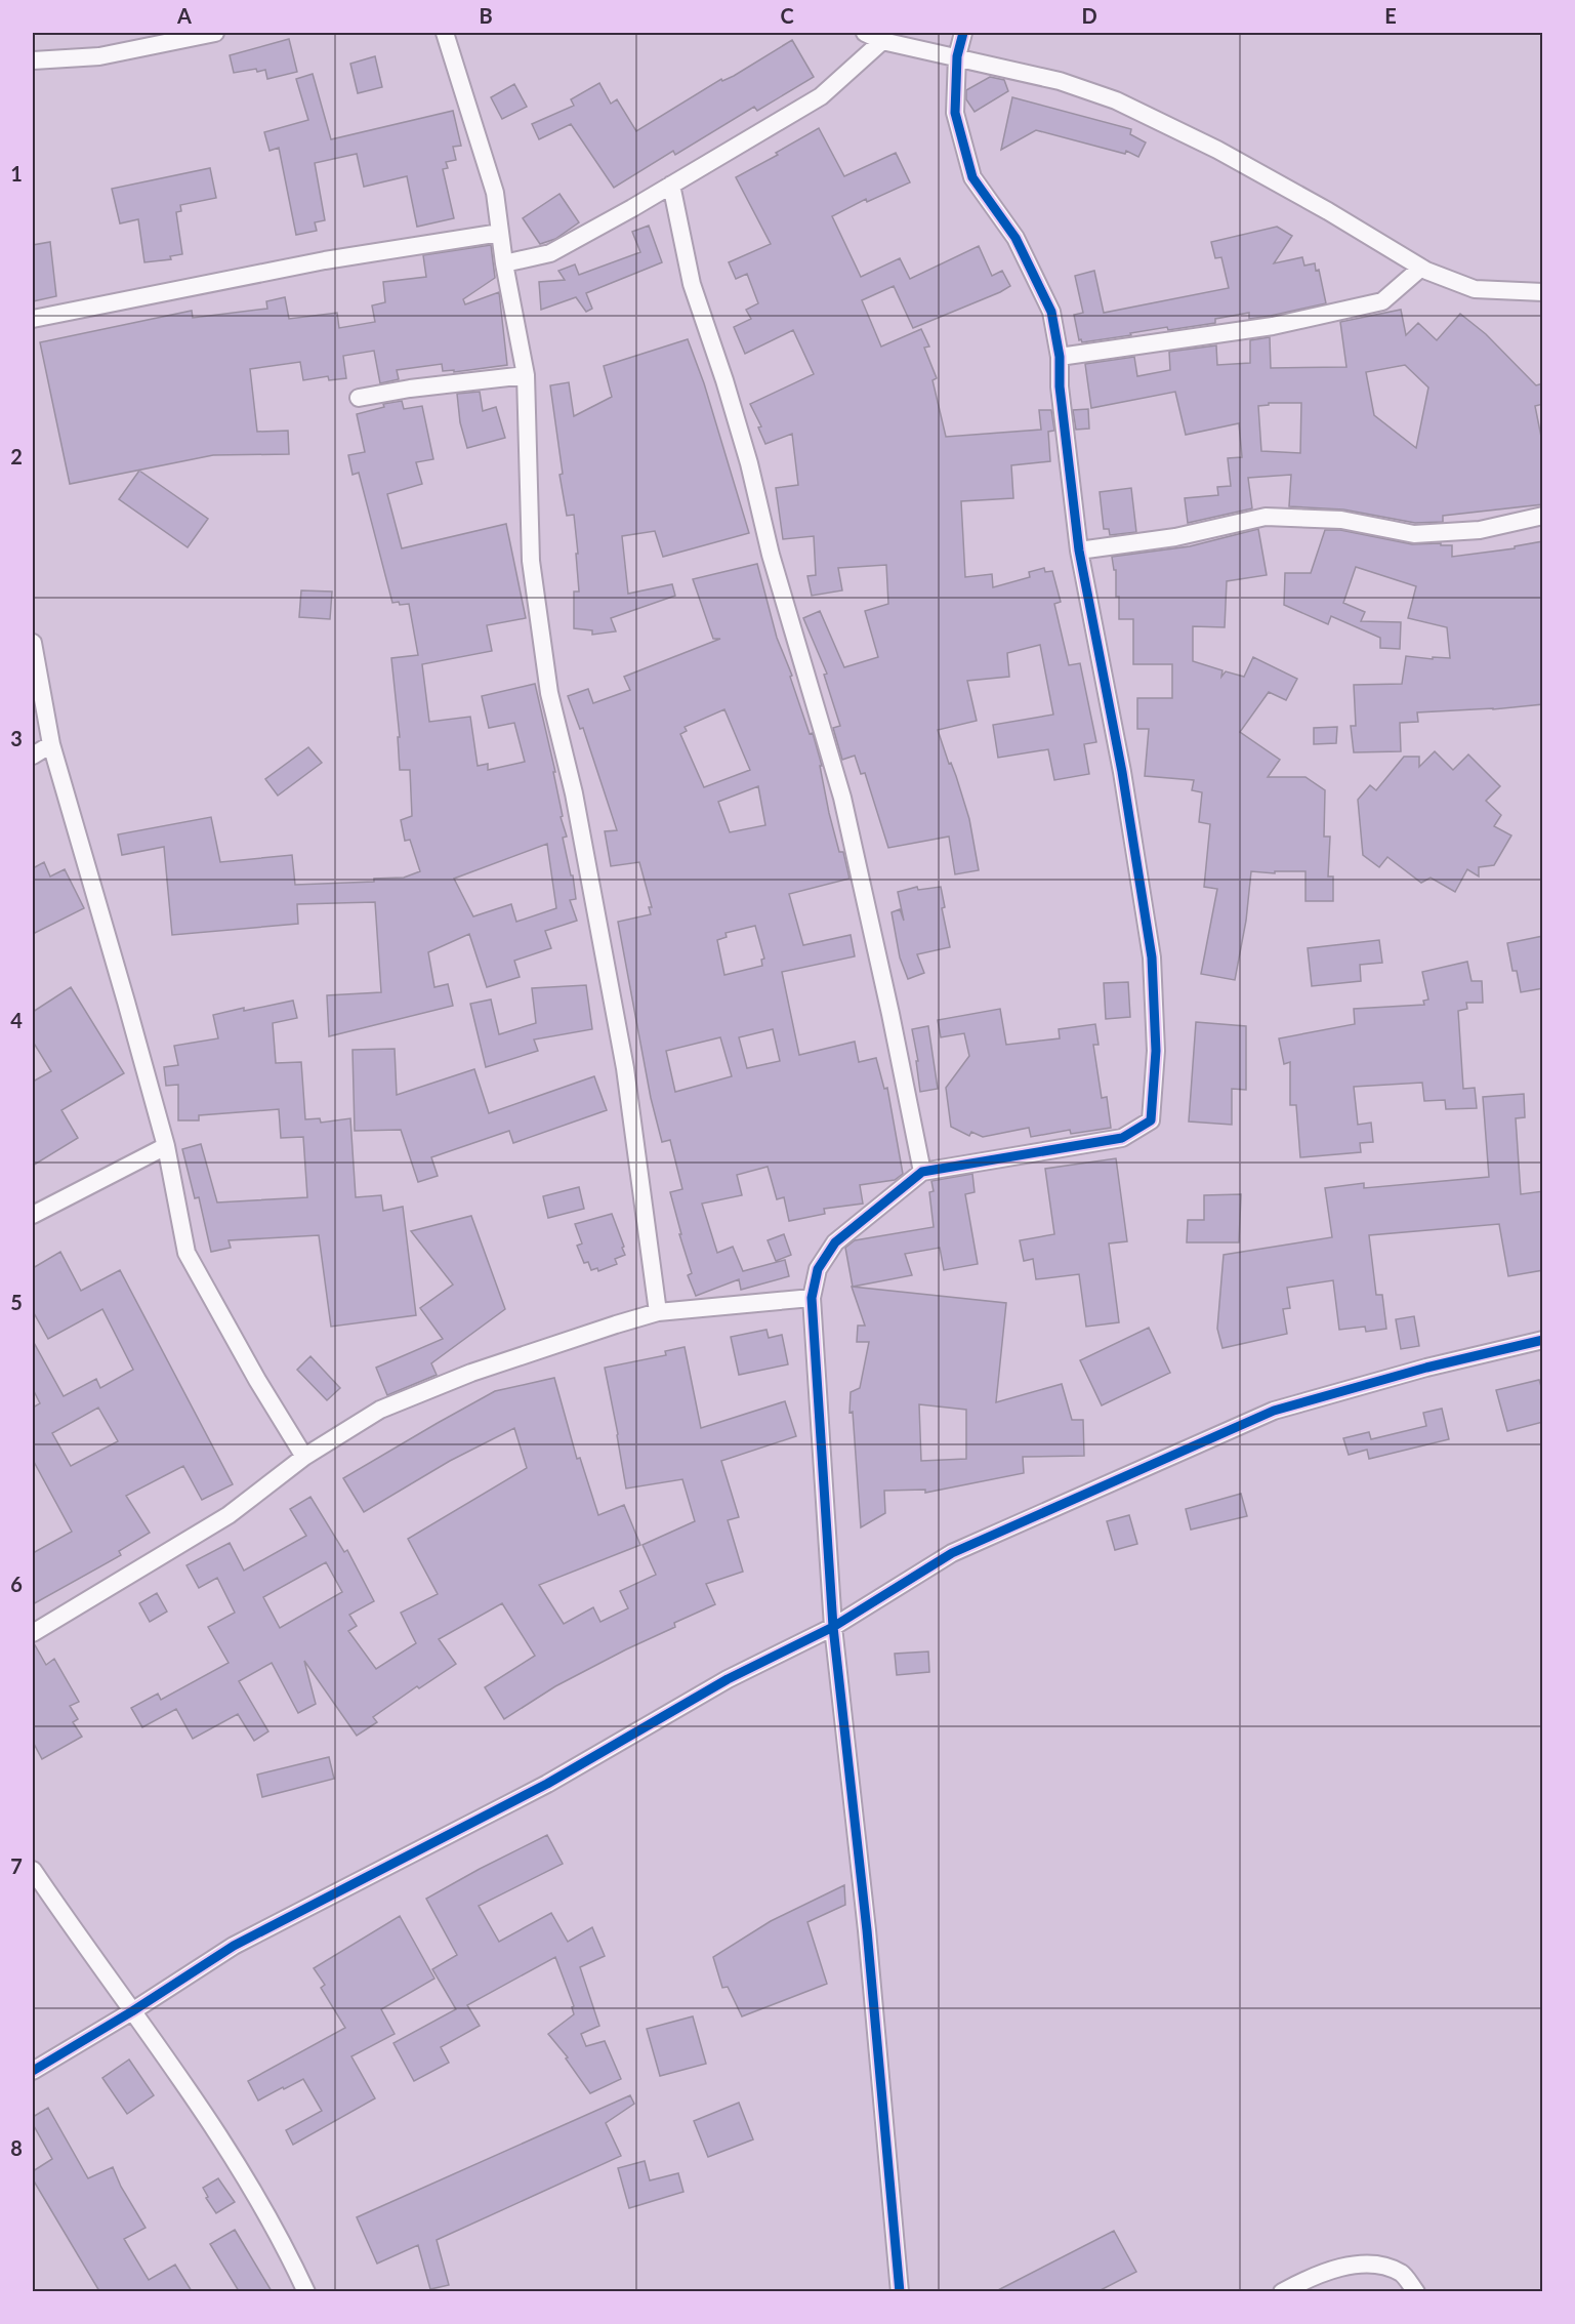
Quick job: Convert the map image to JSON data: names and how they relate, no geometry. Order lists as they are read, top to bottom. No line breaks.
{"grid":{"columns":["A","B","C","D","E"],"rows":["1","2","3","4","5","6","7","8"]}}
